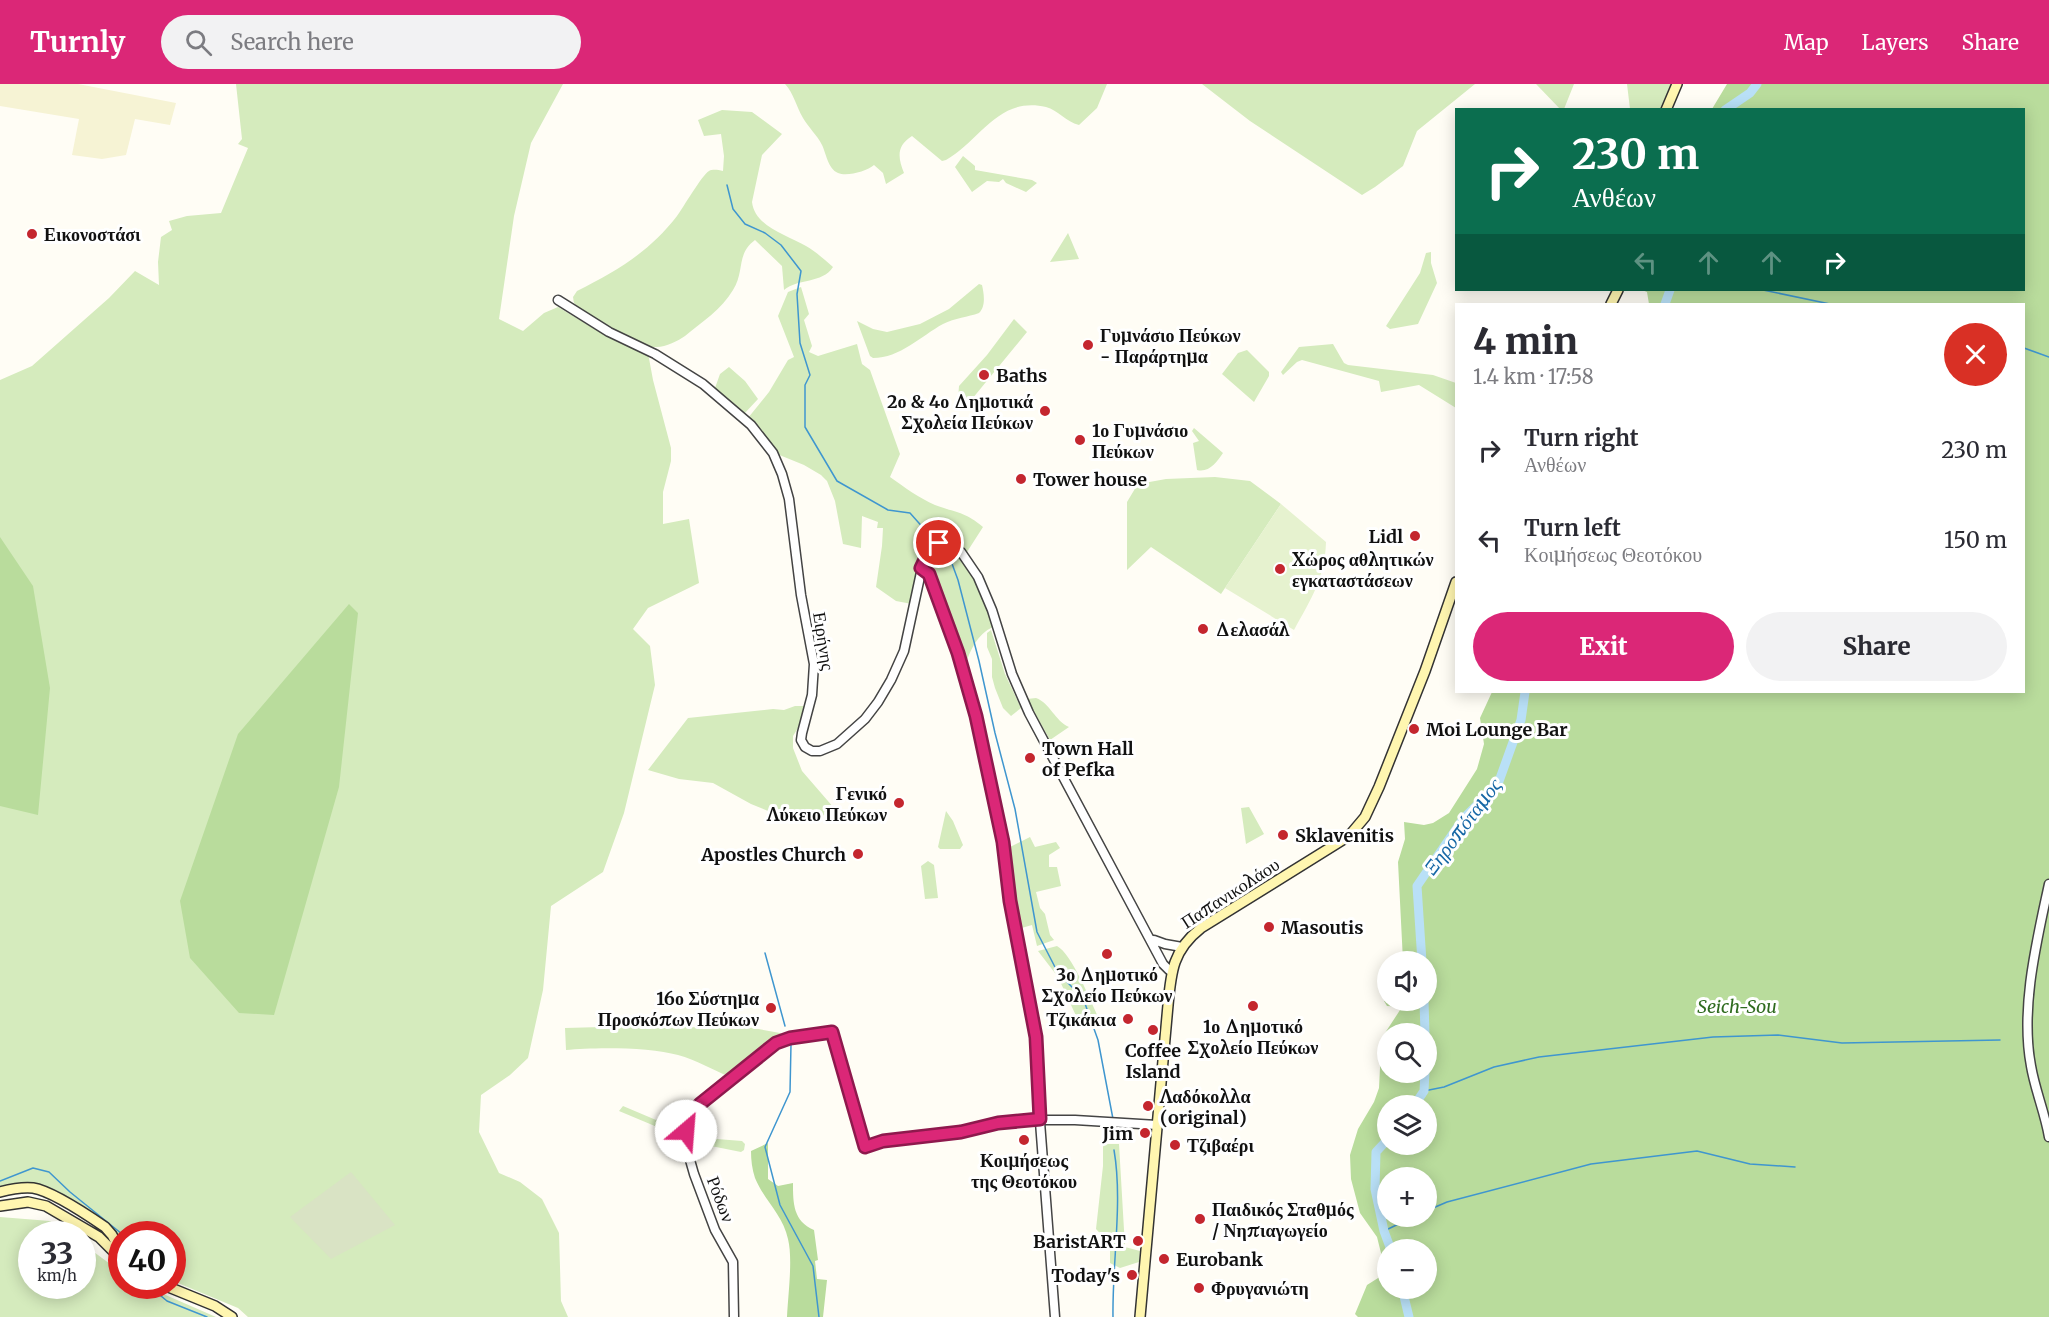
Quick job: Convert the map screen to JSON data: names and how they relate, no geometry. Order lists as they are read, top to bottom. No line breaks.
{"streets":{"main road":["Παπανικολάου"],"street":["Ειρήνης","Ρόδων"]},"crossings":[["Ειρήνης","Παπανικολάου"]],"water":["Ξηροπόταμος"],"parks":["Seich-Sou"],"places":["Εικονοστάσι","Γυμνάσιο Πεύκων - Παράρτημα","Baths","2ο & 4ο Δημοτικά Σχολεία Πεύκων","1ο Γυμνάσιο Πεύκων","Tower house","Lidl","Χώρος αθλητικών εγκαταστάσεων","Δελασάλ","Moi Lounge Bar","Town Hall of Pefka","Γενικό Λύκειο Πεύκων","Sklavenitis","Apostles Church","Masoutis","3ο Δημοτικό Σχολείο Πεύκων","1ο Δημοτικό Σχολείο Πεύκων","16ο Σύστημα Προσκόπων Πεύκων","Τζικάκια","Coffee Island","Λαδόκολλα (original)","Jim","Κοιμήσεως της Θεοτόκου","Τζιβαέρι","Παιδικός Σταθμός / Νηπιαγωγείο","BaristART","Eurobank","Today's","Φρυγανιώτη"],"page":{"header":"Turnly","search":"Search here","nav":["Map","Layers","Share"],"turn":["230 m","Ανθέων"],"heading":["4 min","1.4 km · 17:58"],"list":[{"name":"Turn right","note":"Ανθέων","value":"230 m"},{"name":"Turn left","note":"Κοιμήσεως Θεοτόκου","value":"150 m"}],"buttons":["Exit","Share"],"map_buttons":["+","−"],"speed":"33 km/h","limit":"40"}}
